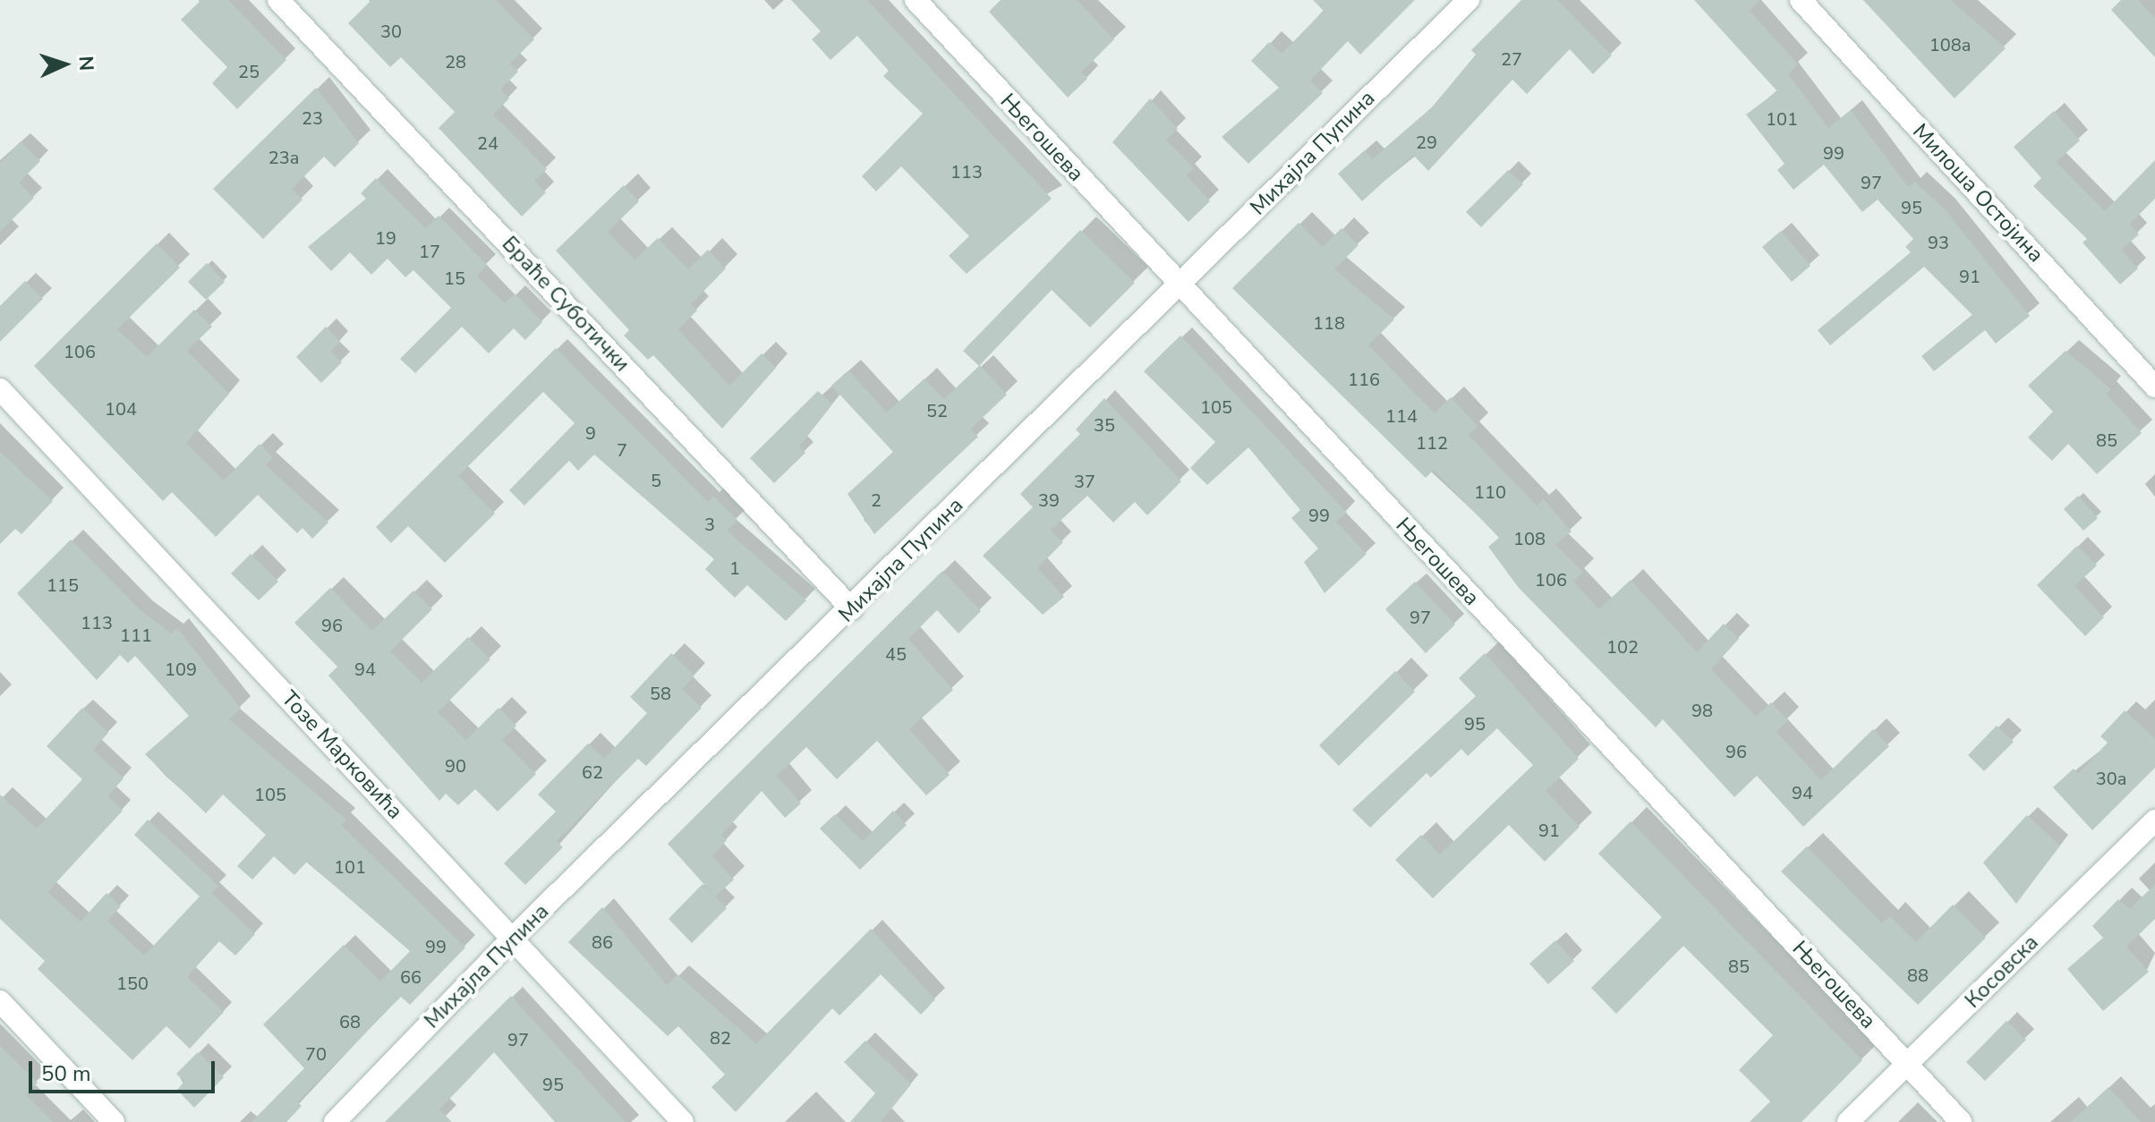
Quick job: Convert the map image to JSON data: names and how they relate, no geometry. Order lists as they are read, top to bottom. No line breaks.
{"streets":{"street":["Његошева","Михајла Пупина","Милоша Остојина","Браће Суботички","Тозе Марковића","Косовска"]},"crossings":[["Његошева","Михајла Пупина"],["Његошева","Косовска"],["Михајла Пупина","Браће Суботички"],["Михајла Пупина","Тозе Марковића"]],"house_numbers":["30","108a","27","28","25","23","101","29","24","99","23a","113","97","95","19","93","17","91","15","118","106","116","105","104","52","114","35","9","85","112","7","5","37","110","2","39","99","3","108","1","106","115","97","113","96","111","102","45","109","94","58","98","95","96","90","62","30a","94","105","91","101","86","99","85","88","66","150","68","82","97","70","95"],"scale_bar":"50 m","north":"right"}
